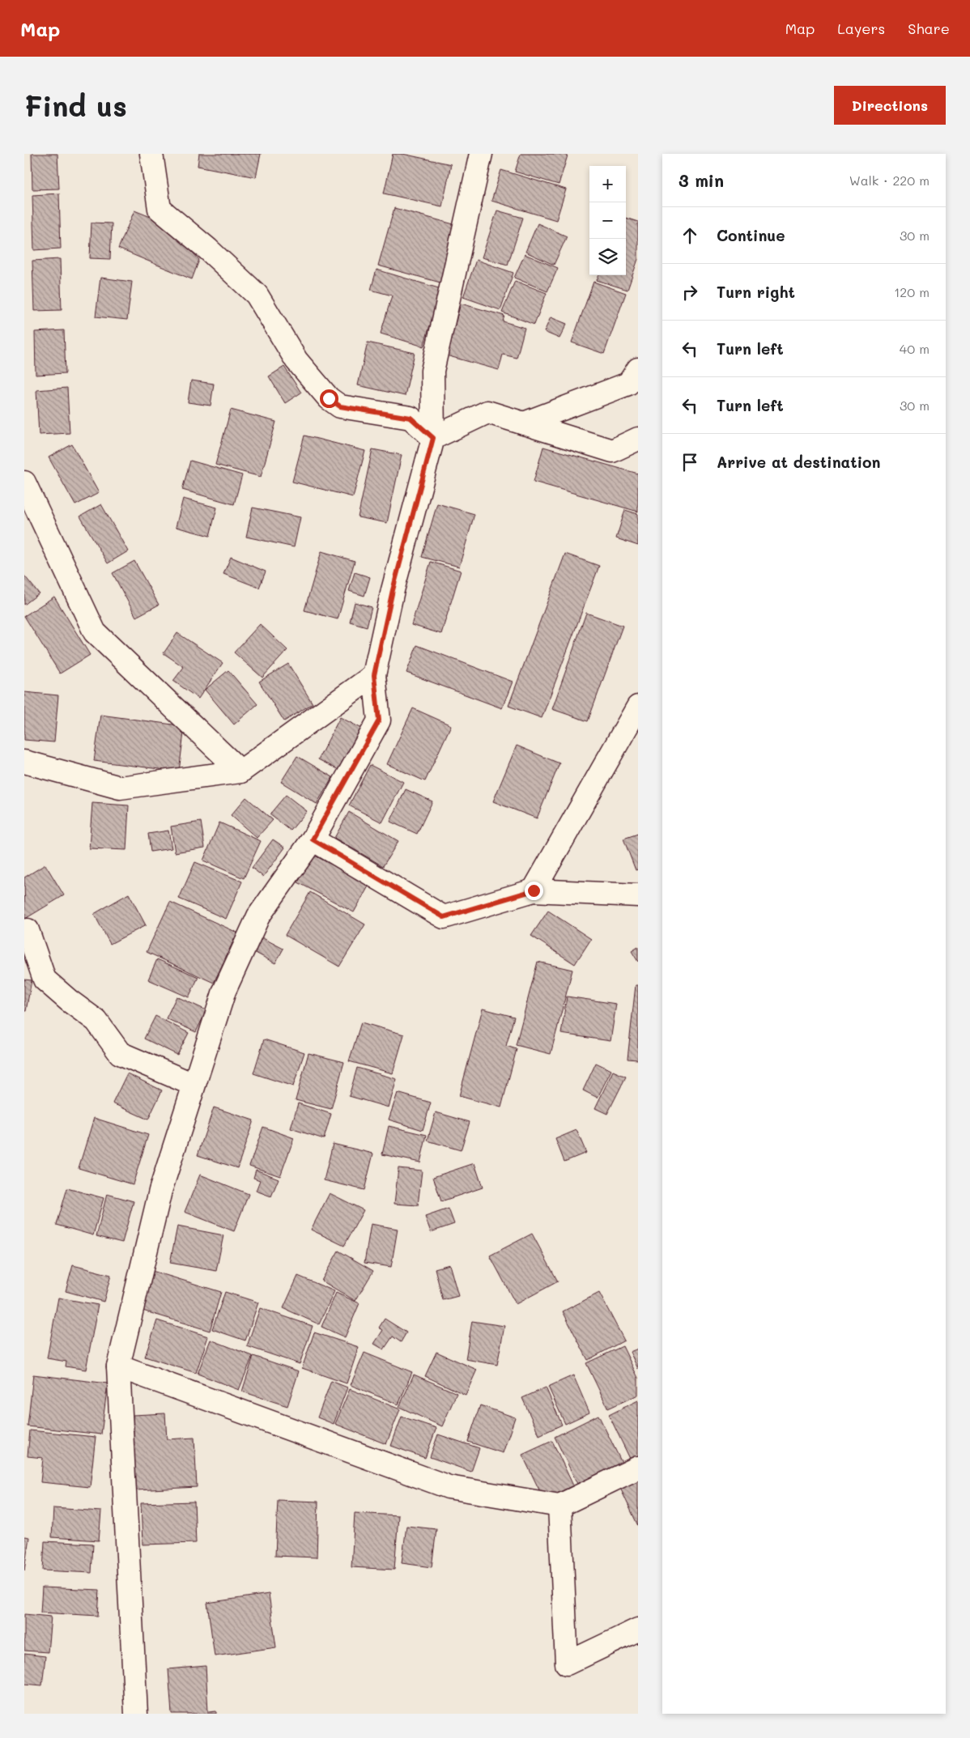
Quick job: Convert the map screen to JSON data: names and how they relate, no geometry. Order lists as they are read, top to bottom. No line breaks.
{"page":{"header":"Map","nav":["Map","Layers","Share"],"buttons":"Directions","title":"Find us","heading":["3 min","Walk · 220 m"],"map_buttons":["+","−"],"list":[["Continue","30 m"],["Turn right","120 m"],["Turn left","40 m"],["Turn left","30 m"],"Arrive at destination"]}}
